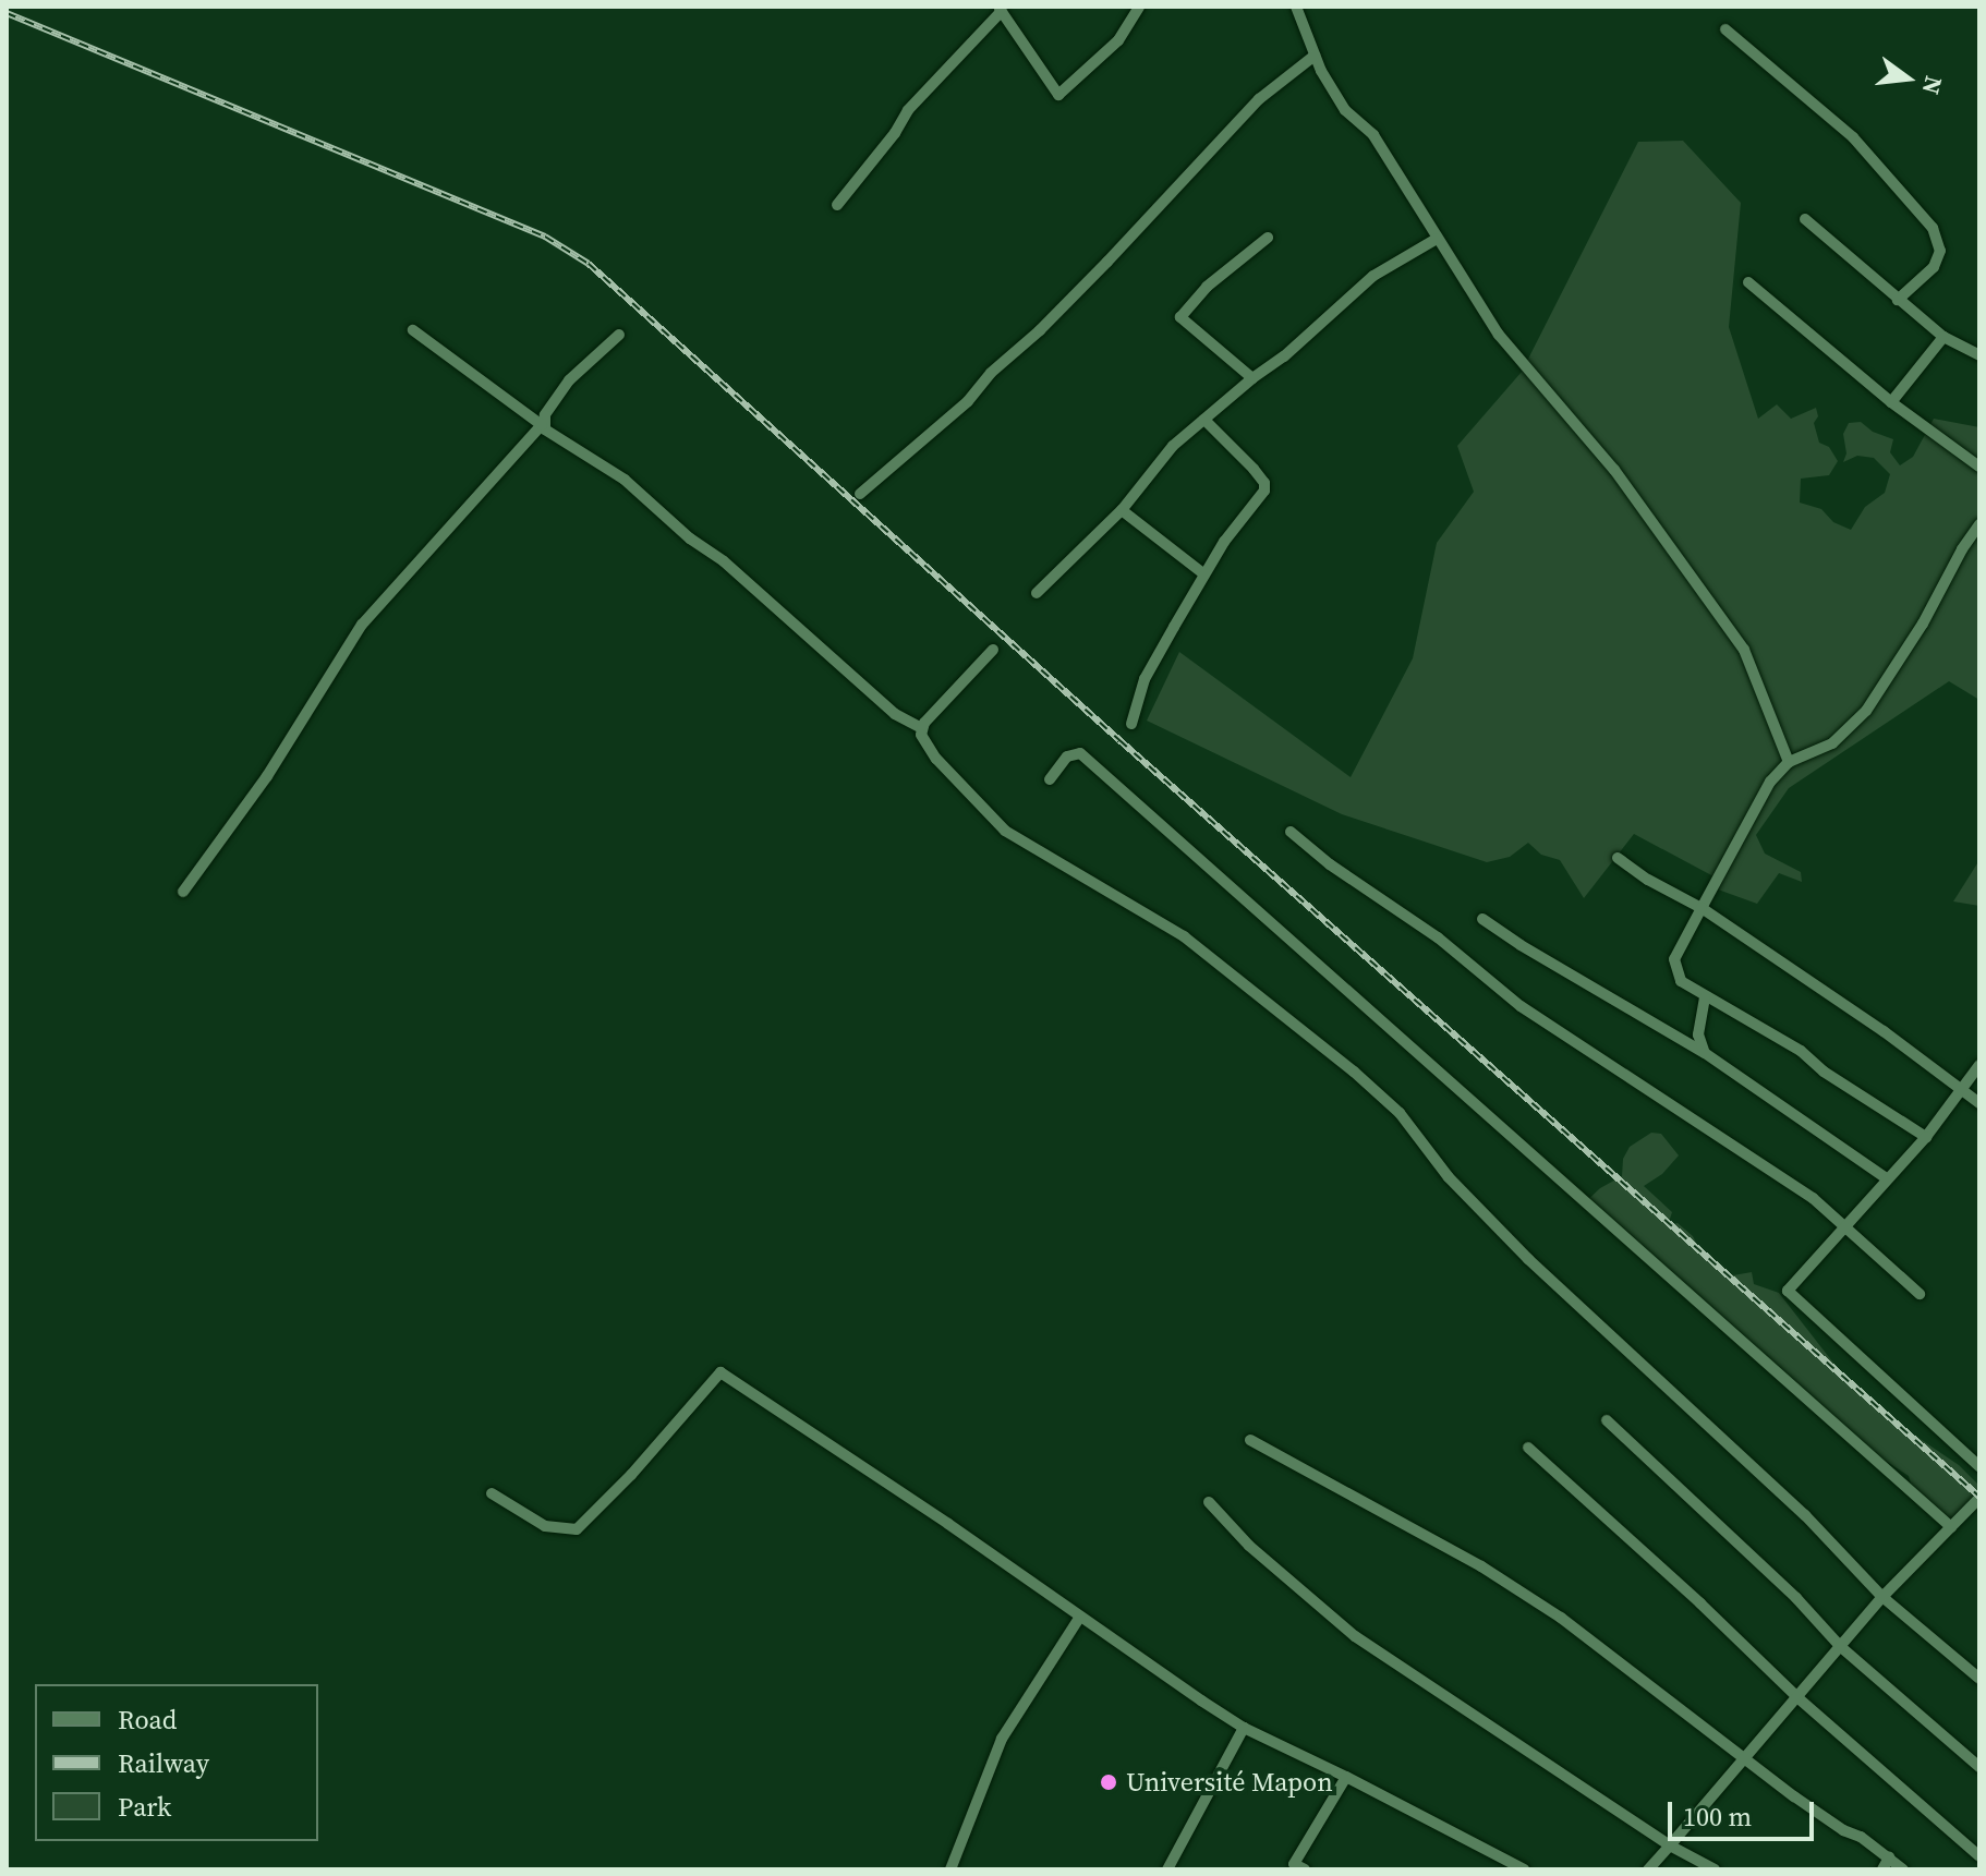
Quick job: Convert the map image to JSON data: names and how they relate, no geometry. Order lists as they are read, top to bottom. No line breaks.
{"places":["Université Mapon"],"legend":["Road","Railway","Park"],"scale_bar":"100 m","north":"right"}
